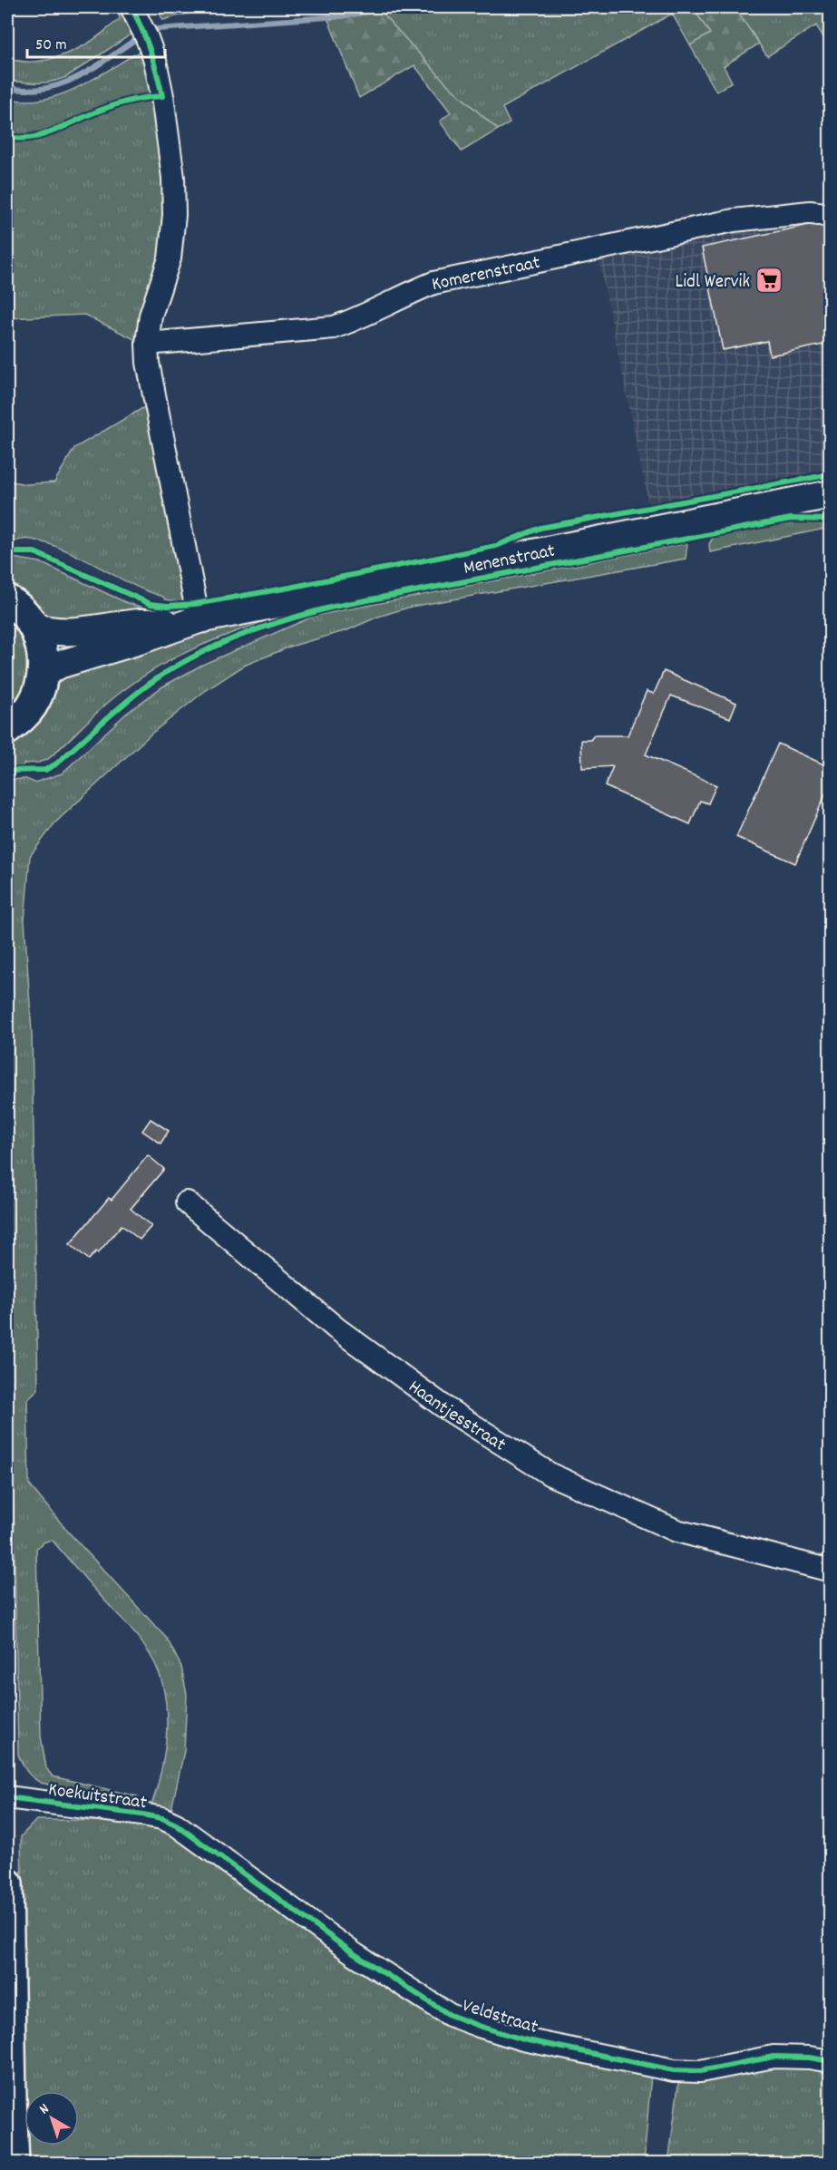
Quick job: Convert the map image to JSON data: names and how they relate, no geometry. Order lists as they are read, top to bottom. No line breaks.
{"streets":{"street":["Komerenstraat","Menenstraat","Haantjesstraat","Koekuitstraat","Veldstraat"]},"crossings":[["Koekuitstraat","Veldstraat"]],"places":{"supermarket":["Lidl Wervik"]},"scale_bar":"50 m","north":"top left"}
